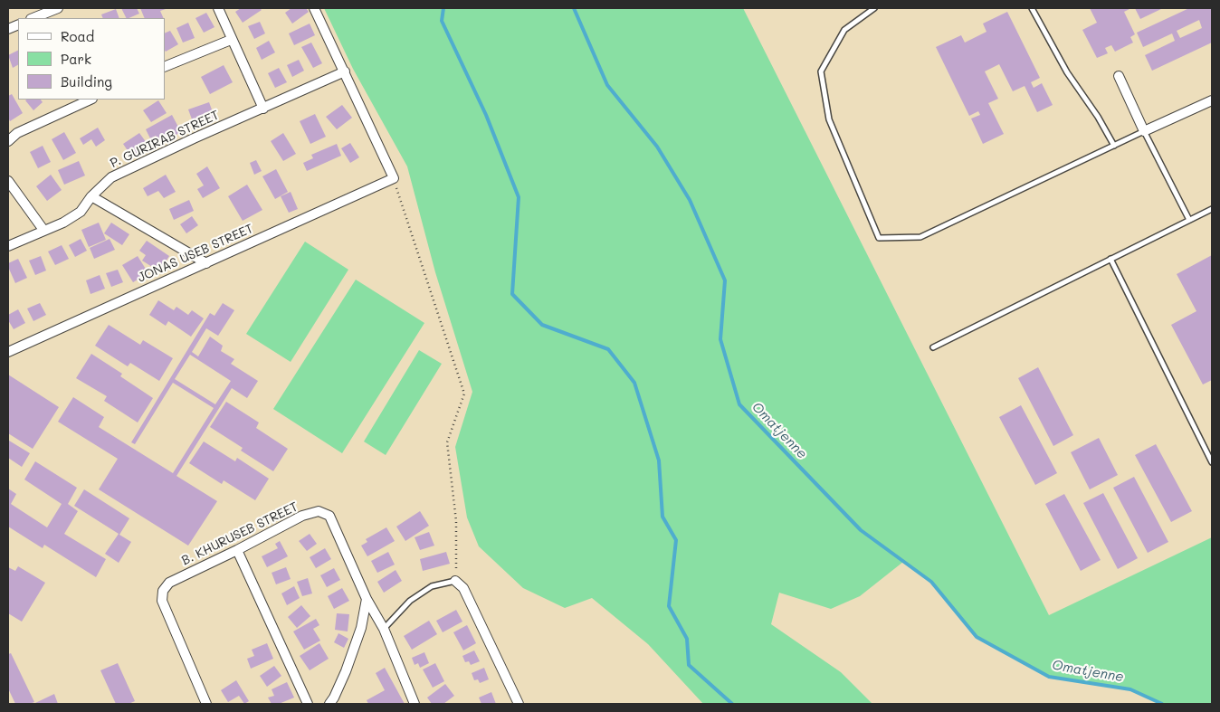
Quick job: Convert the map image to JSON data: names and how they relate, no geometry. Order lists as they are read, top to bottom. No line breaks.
{"streets":{"street":["P. GURIRAB STREET","JONAS USEB STREET","B. KHURUSEB STREET"]},"water":["Omatjenne"],"legend":["Road","Park","Building"]}
